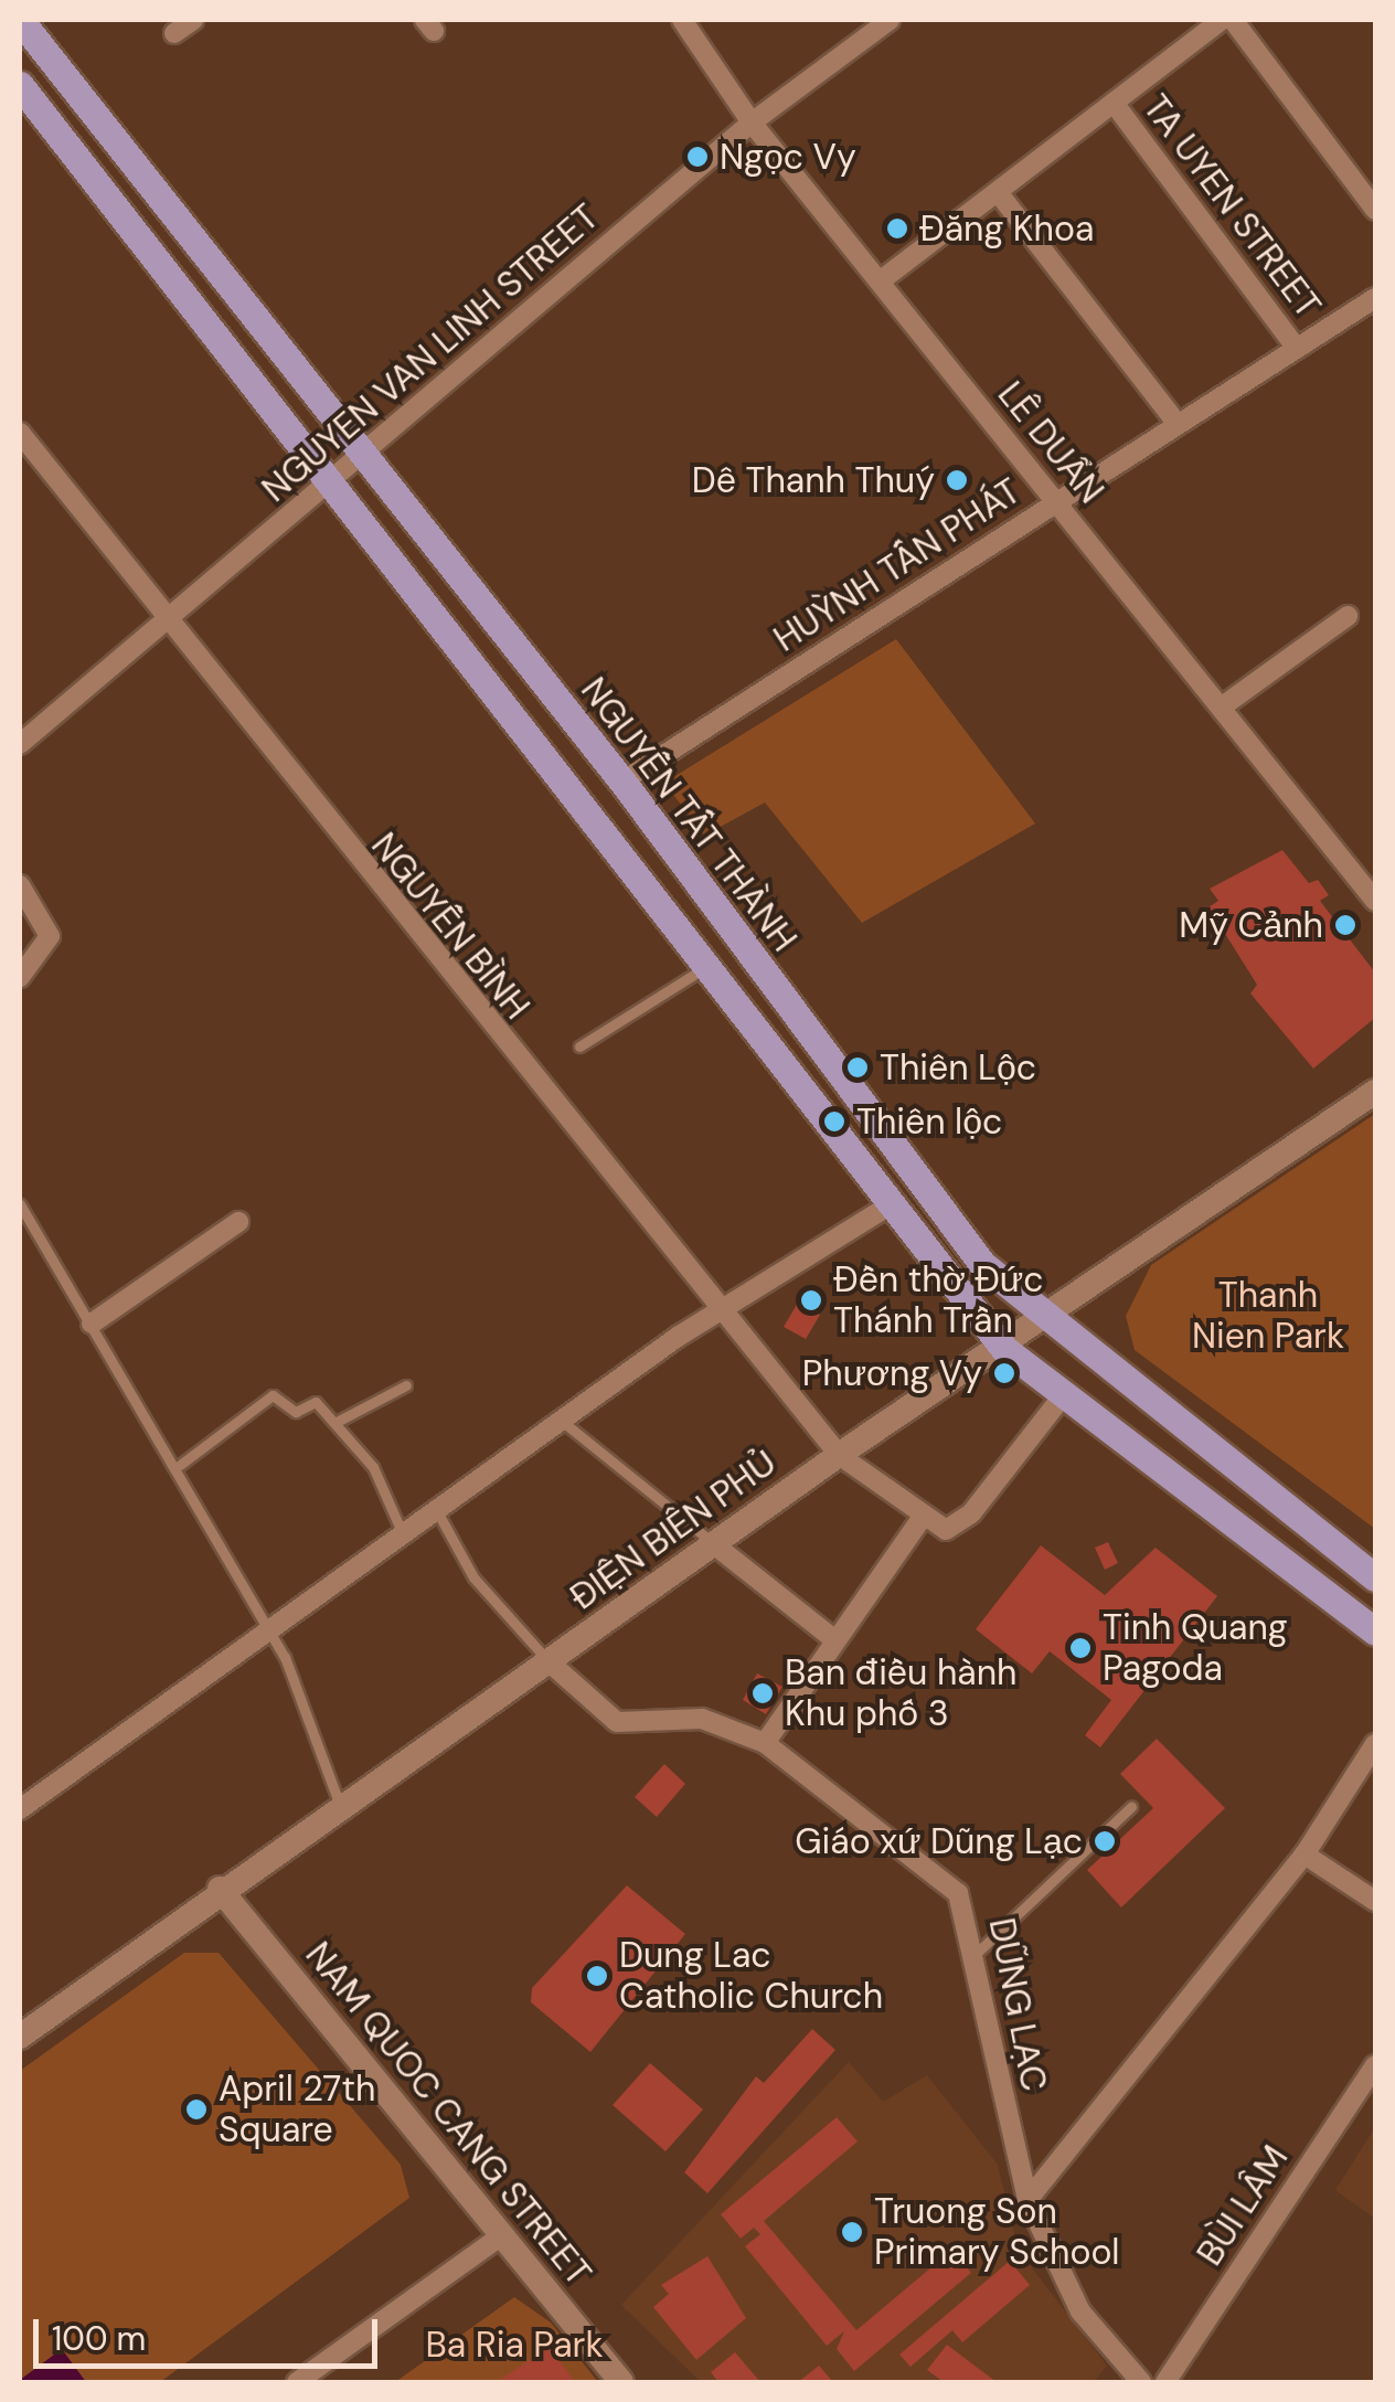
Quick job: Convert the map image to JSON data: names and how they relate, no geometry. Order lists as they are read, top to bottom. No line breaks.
{"streets":{"main road":["NGUYỄN TẤT THÀNH"],"street":["TA UYEN STREET","NGUYEN VAN LINH STREET","LÊ DUẨN","HUỲNH TẤN PHÁT","NGUYỄN BÌNH","ĐIỆN BIÊN PHỦ","DŨNG LẠC","NAM QUOC CANG STREET","BÙI LÂM"]},"crossings":[["TA UYEN STREET","HUỲNH TẤN PHÁT"],["NGUYEN VAN LINH STREET","LÊ DUẨN"],["NGUYEN VAN LINH STREET","NGUYỄN TẤT THÀNH"],["NGUYEN VAN LINH STREET","NGUYỄN BÌNH"],["LÊ DUẨN","HUỲNH TẤN PHÁT"],["HUỲNH TẤN PHÁT","NGUYỄN TẤT THÀNH"],["NGUYỄN TẤT THÀNH","ĐIỆN BIÊN PHỦ"],["NGUYỄN BÌNH","ĐIỆN BIÊN PHỦ"],["ĐIỆN BIÊN PHỦ","DŨNG LẠC"],["ĐIỆN BIÊN PHỦ","NAM QUOC CANG STREET"]],"parks":["Thanh Nien Park","Ba Ria Park"],"places":["Ngọc Vy","Đăng Khoa","Dê Thanh Thuý","Mỹ Cảnh","Thiên Lộc","Thiên lộc","Đền thờ Đức Thánh Trần","Phương Vy","Tinh Quang Pagoda","Ban điều hành Khu phố 3","Giáo xứ Dũng Lạc","Dung Lac Catholic Church","April 27th Square","Truong Son Primary School"],"scale_bar":"100 m"}
